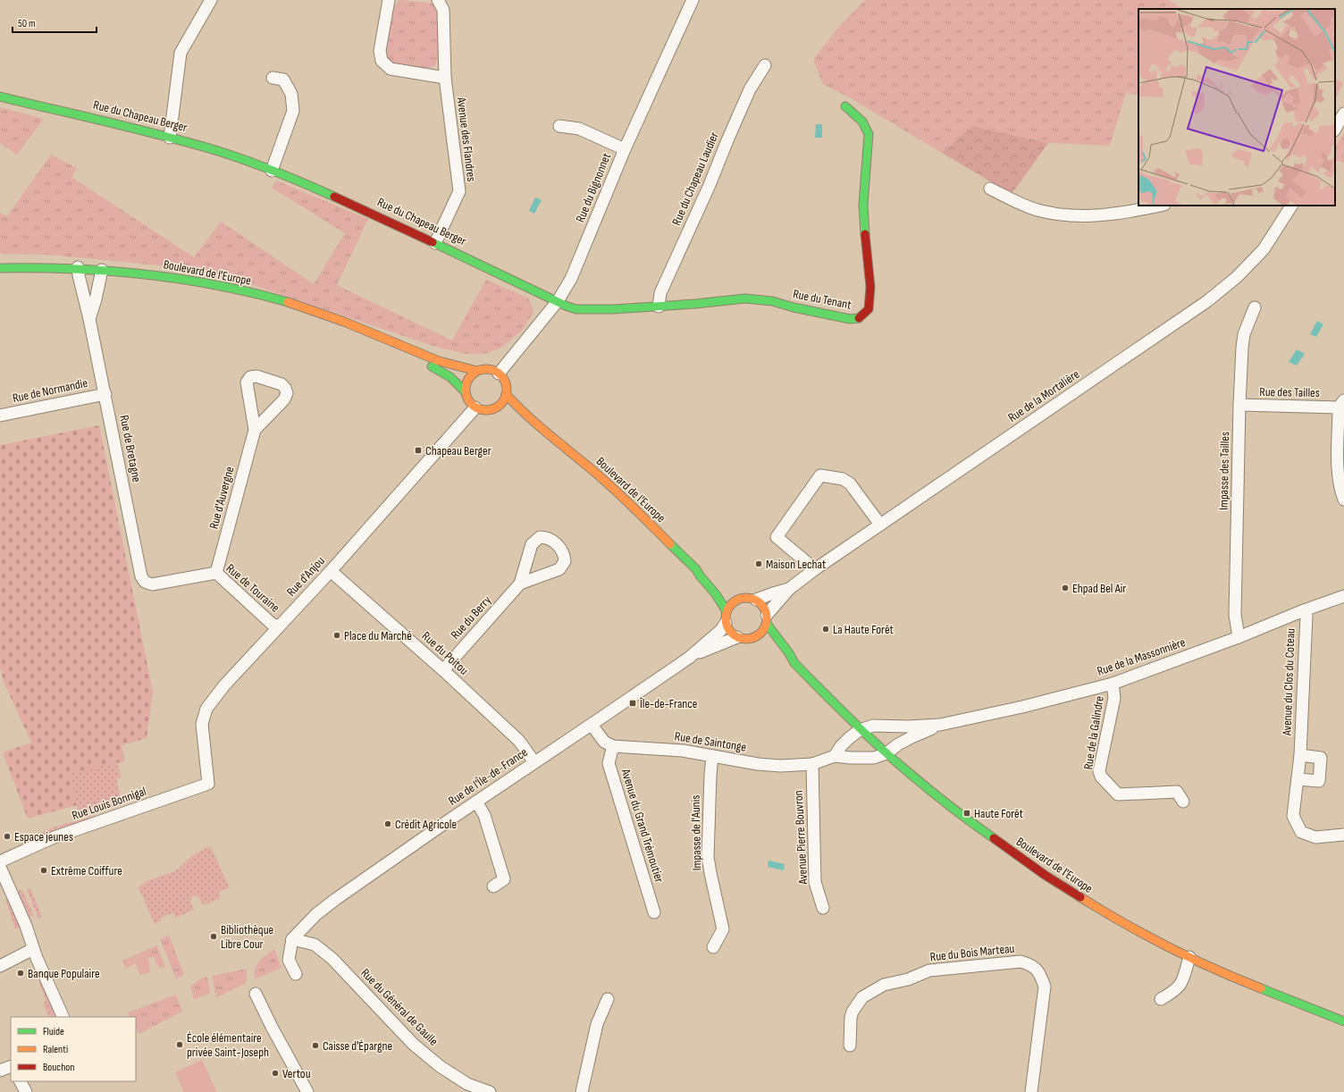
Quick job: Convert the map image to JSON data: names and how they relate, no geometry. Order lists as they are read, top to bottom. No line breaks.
{"streets":{"street":["Rue du Chapeau Berger","Avenue des Flandres","Rue du Chapeau Laudier","Rue du Bignonnet","Boulevard de l'Europe","Rue du Tenant","Rue de Normandie","Rue des Tailles","Rue de la Mortalière","Rue de Bretagne","Impasse des Tailles","Rue d'Auvergne","Rue d'Anjou","Rue de Touraine","Rue du Berry","Rue du Poitou","Rue de la Massonnière","Avenue du Clos du Coteau","Rue de la Galindre","Rue de Saintonge","Rue de l'Île-de-France","Rue Louis Bonnigal","Avenue du Grand Trémoutier","Impasse de l'Aunis","Avenue Pierre Bouvron","Rue du Bois Marteau","Rue du Général de Gaulle"]},"crossings":[["Rue du Chapeau Berger","Avenue des Flandres"],["Rue du Chapeau Berger","Rue du Bignonnet"],["Rue du Chapeau Berger","Rue du Tenant"],["Rue du Chapeau Laudier","Rue du Tenant"],["Rue du Bignonnet","Boulevard de l'Europe"],["Rue du Bignonnet","Rue du Tenant"],["Rue du Bignonnet","Rue d'Anjou"],["Boulevard de l'Europe","Rue de la Mortalière"],["Boulevard de l'Europe","Rue de Bretagne"],["Boulevard de l'Europe","Rue d'Anjou"],["Boulevard de l'Europe","Rue de la Massonnière"],["Boulevard de l'Europe","Rue de Saintonge"],["Boulevard de l'Europe","Rue de l'Île-de-France"],["Rue de Normandie","Rue de Bretagne"],["Rue des Tailles","Impasse des Tailles"],["Rue de la Mortalière","Rue de l'Île-de-France"],["Rue de Bretagne","Rue de Touraine"],["Impasse des Tailles","Rue de la Massonnière"],["Rue d'Auvergne","Rue de Touraine"],["Rue d'Anjou","Rue de Touraine"],["Rue d'Anjou","Rue du Poitou"],["Rue d'Anjou","Rue Louis Bonnigal"],["Rue du Berry","Rue du Poitou"],["Rue du Poitou","Rue de l'Île-de-France"],["Rue de la Massonnière","Avenue du Clos du Coteau"],["Rue de la Massonnière","Rue de la Galindre"],["Rue de la Massonnière","Rue de Saintonge"],["Rue de Saintonge","Avenue du Grand Trémoutier"],["Rue de Saintonge","Impasse de l'Aunis"],["Rue de Saintonge","Avenue Pierre Bouvron"],["Rue de l'Île-de-France","Rue du Général de Gaulle"]],"places":{"transit":["Chapeau Berger","Île-de-France","Haute Forêt"],"other":["Maison Lechat","Ehpad Bel Air","La Haute Forêt","Place du Marché","Crédit Agricole","Espace jeunes","Extrême Coiffure","Bibliothèque Libre Cour","Banque Populaire","École élémentaire privée Saint-Joseph","Caisse d'Épargne","Vertou"]},"legend":["Fluide","Ralenti","Bouchon"],"scale_bar":"50 m"}
